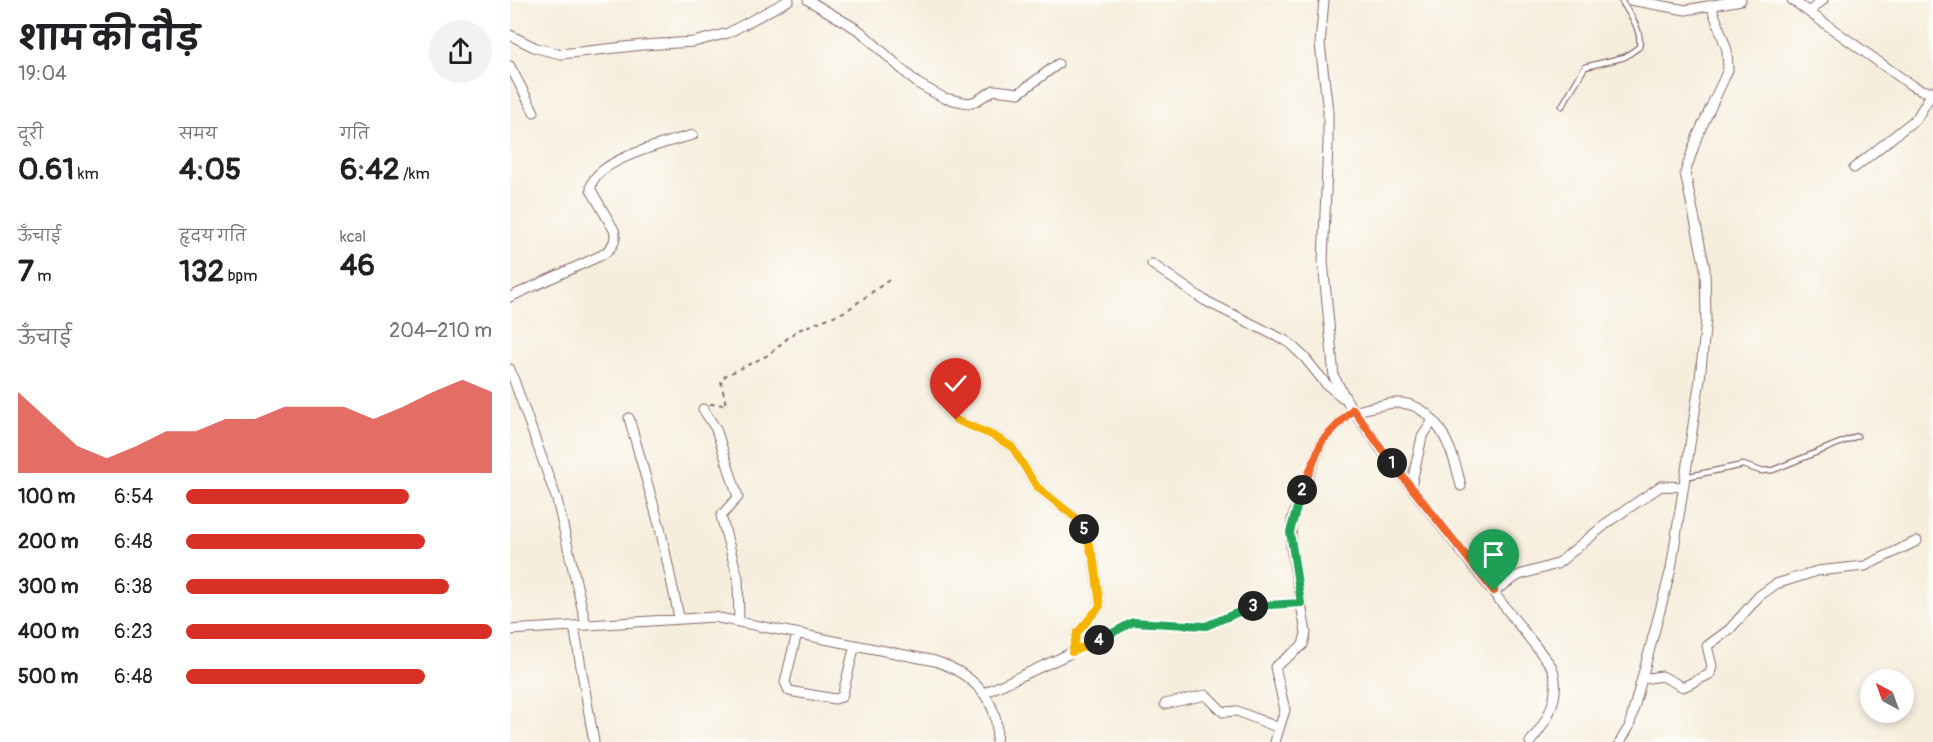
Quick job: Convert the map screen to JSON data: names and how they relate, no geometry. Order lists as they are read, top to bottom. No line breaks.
{"north":"top left","page":{"heading":["शाम की दौड़","19:04"],"stats":[["दूरी","0.61 km"],["समय","4:05"],["गति","6:42 /km"],["ऊँचाई","7 m"],["हृदय गति","132 bpm"],["kcal","46"]],"chart":["ऊँचाई","204–210 m"],"pins":["1","2","5","3","4"],"list":[{"name":"100 m","note":"6:54"},{"name":"200 m","note":"6:48"},{"name":"300 m","note":"6:38"},{"name":"400 m","note":"6:23"},{"name":"500 m","note":"6:48"}]}}
